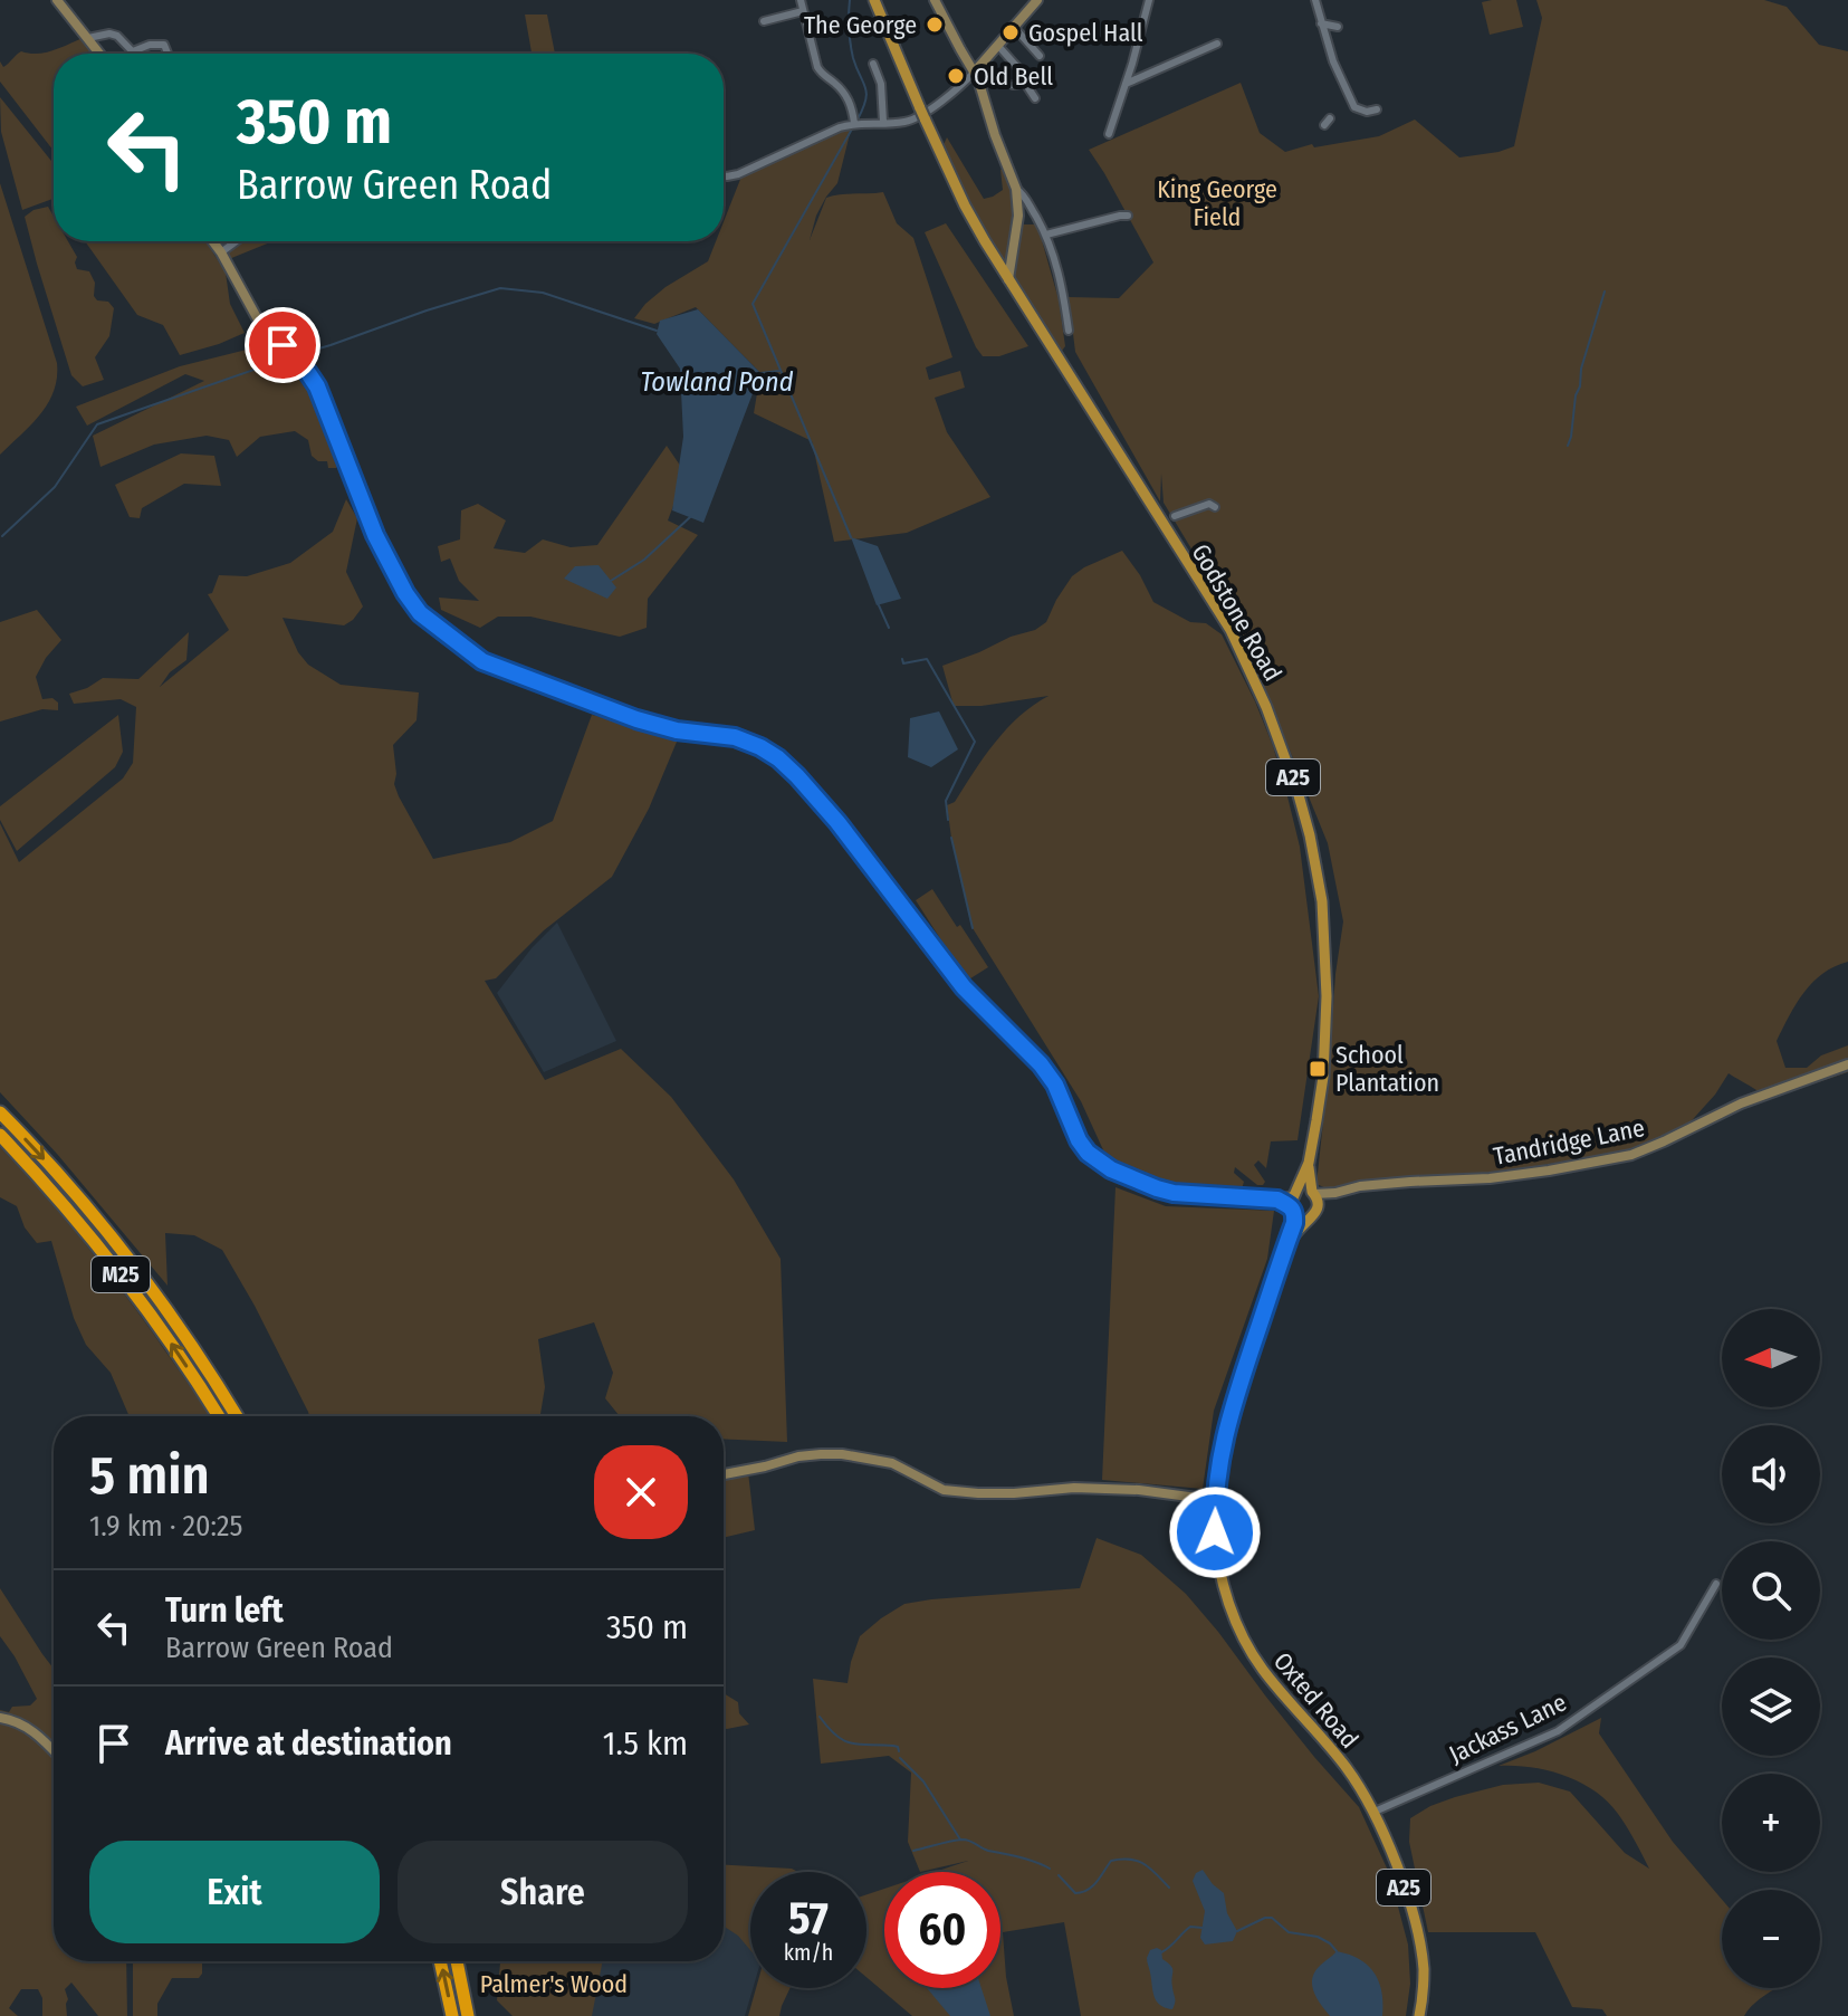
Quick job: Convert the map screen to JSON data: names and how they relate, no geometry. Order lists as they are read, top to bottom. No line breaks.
{"streets":{"highway":["M25"],"main road":["Godstone Road","A25","Oxted Road"],"street":["Tandridge Lane","Jackass Lane"]},"crossings":[["Godstone Road","Tandridge Lane"],["Godstone Road","Oxted Road"],["Tandridge Lane","Oxted Road"],["Oxted Road","Jackass Lane"]],"water":["Towland Pond"],"parks":["King George Field","Palmer's Wood"],"places":{"other":["The George","Gospel Hall","Old Bell"],"transit":["School Plantation"]},"north":"left","page":{"turn":["350 m","Barrow Green Road"],"map_buttons":["+","−"],"heading":["5 min","1.9 km · 20:25"],"list":[{"name":"Turn left","note":"Barrow Green Road","value":"350 m"},{"name":"Arrive at destination","value":"1.5 km"}],"buttons":["Exit","Share"],"speed":"57 km/h","limit":"60"}}
